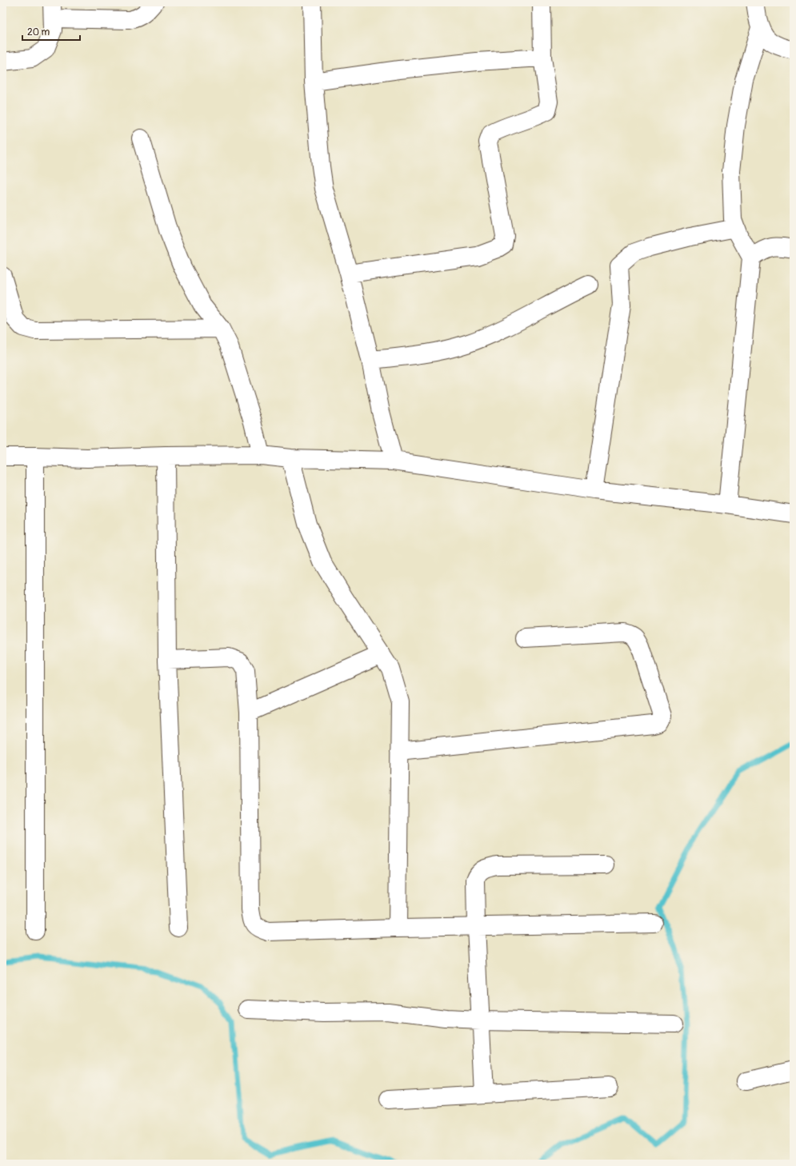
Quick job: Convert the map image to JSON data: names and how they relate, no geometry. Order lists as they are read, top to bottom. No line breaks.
{"scale_bar":"20 m"}
